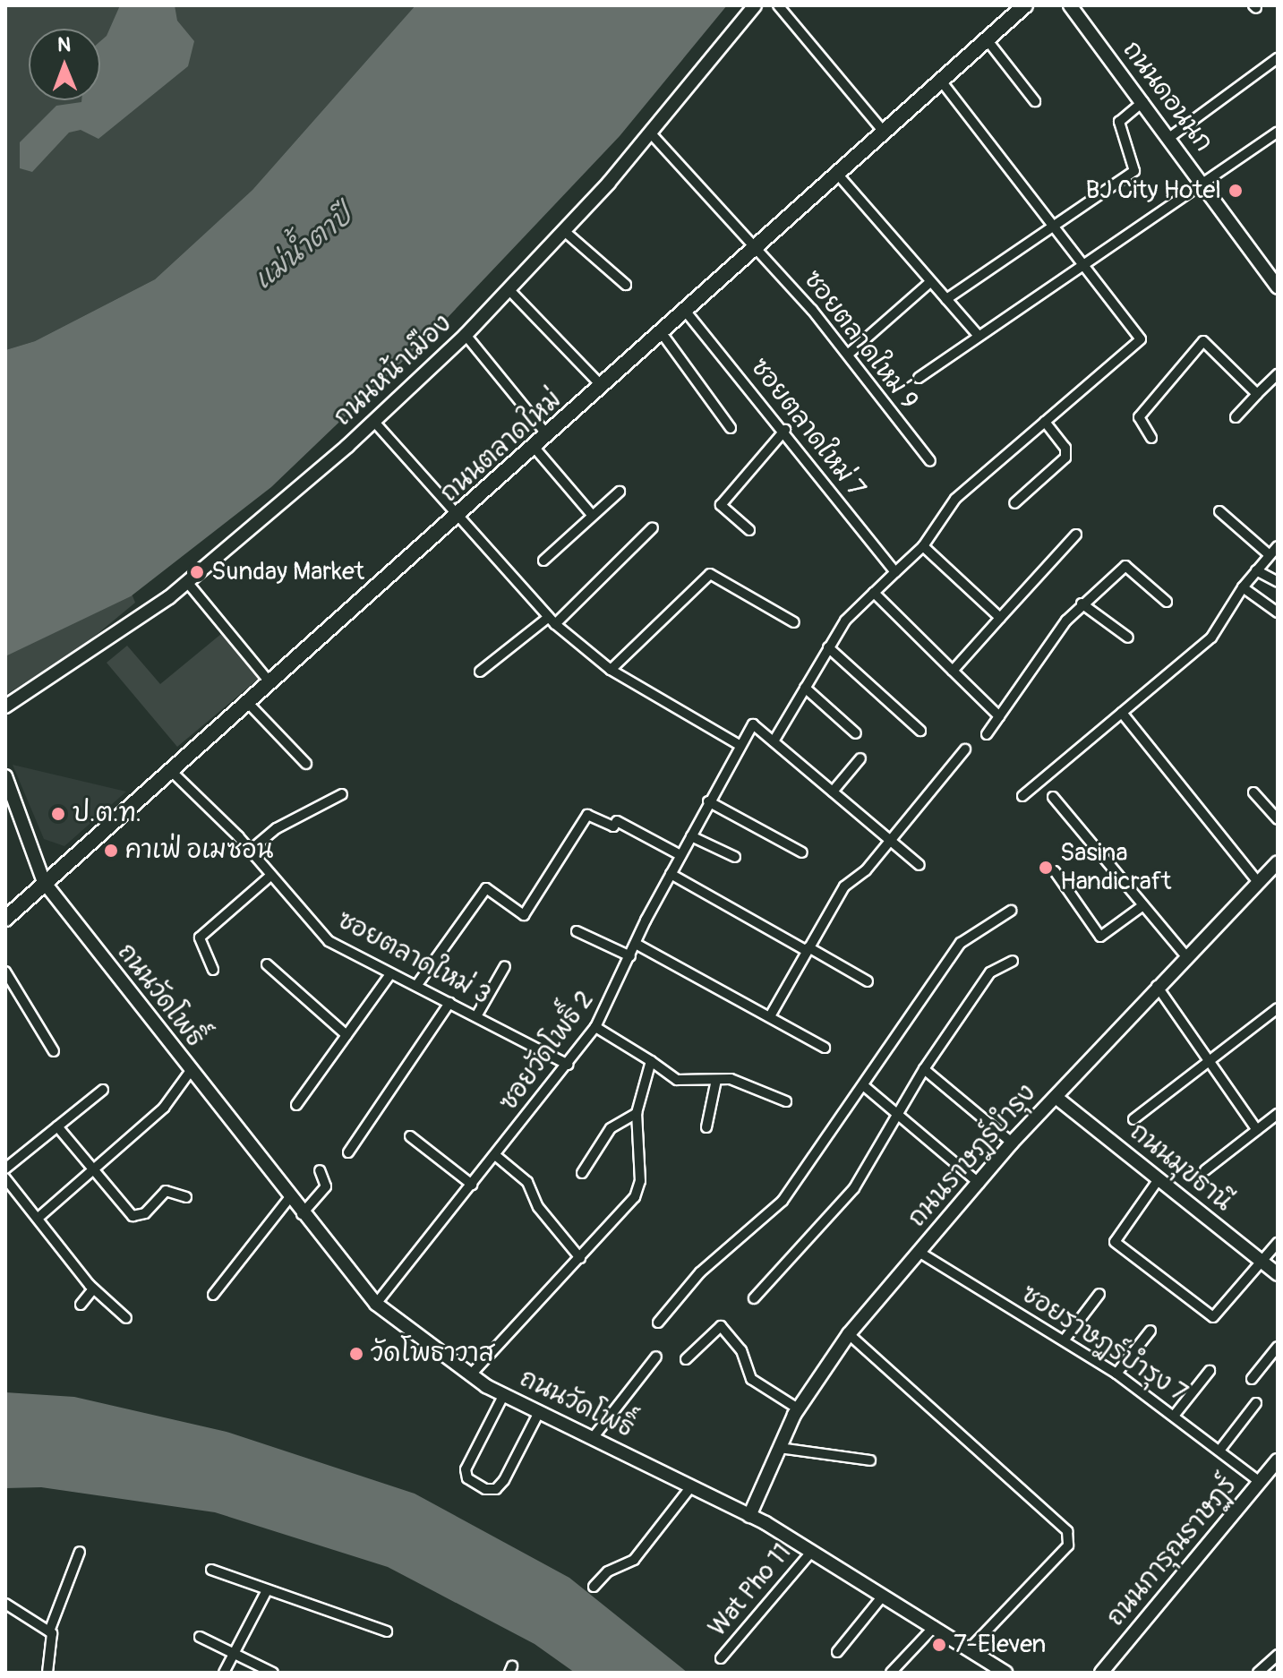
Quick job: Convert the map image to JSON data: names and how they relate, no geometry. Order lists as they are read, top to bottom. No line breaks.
{"streets":{"main road":["ถนนตลาดใหม่"],"street":["ถนนดอนนก","ซอยตลาดใหม่ 9","ถนนหน้าเมือง","ซอยตลาดใหม่ 7","ซอยตลาดใหม่ 3","ถนนวัดโพธิ์","ซอยวัดโพธิ์ 2","ถนนราษฎร์บำรุง","ถนนมุขธานี","ซอยราษฎร์บำรุง 7","ถนนการุณราษฏร์","Wat Pho 11"]},"crossings":[["ซอยตลาดใหม่ 9","ถนนหน้าเมือง"],["ซอยตลาดใหม่ 9","ถนนตลาดใหม่"],["ซอยตลาดใหม่ 7","ถนนตลาดใหม่"],["ถนนตลาดใหม่","ซอยตลาดใหม่ 3"],["ถนนตลาดใหม่","ถนนวัดโพธิ์"],["ซอยตลาดใหม่ 3","ซอยวัดโพธิ์ 2"],["ถนนวัดโพธิ์","ซอยวัดโพธิ์ 2"],["ถนนวัดโพธิ์","ถนนราษฎร์บำรุง"],["ถนนวัดโพธิ์","Wat Pho 11"],["ถนนราษฎร์บำรุง","ถนนมุขธานี"],["ถนนราษฎร์บำรุง","ซอยราษฎร์บำรุง 7"],["ซอยราษฎร์บำรุง 7","ถนนการุณราษฏร์"]],"water":["แม่น้ำตาปี"],"places":["BJ City Hotel","Sunday Market","ป.ต.ท.","คาเฟ่ อเมซอน","Sasina Handicraft","วัดโพธาวาส","7-Eleven"],"north":"top"}
